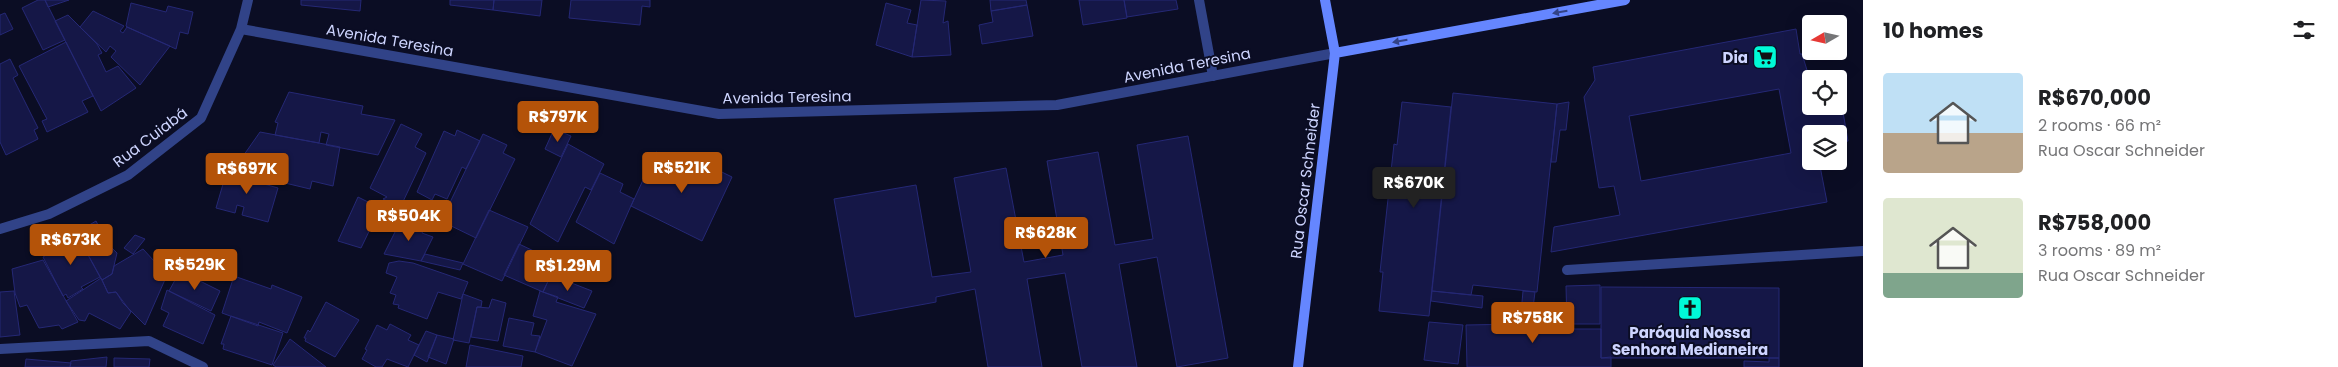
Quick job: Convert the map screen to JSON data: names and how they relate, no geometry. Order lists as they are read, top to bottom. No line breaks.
{"streets":{"street":["Avenida Teresina","Rua Cuiabá","Rua Oscar Schneider"]},"crossings":[["Avenida Teresina","Rua Cuiabá"],["Avenida Teresina","Rua Oscar Schneider"]],"places":{"supermarket":["Dia"],"church":["Paróquia Nossa Senhora Medianeira"]},"north":"left","page":{"heading":"10 homes","list":[{"name":"R$670,000","note":"2 rooms · 66 m² · Rua Oscar Schneider"},{"name":"R$758,000","note":"3 rooms · 89 m² · Rua Oscar Schneider"}],"price":["R$797K","R$521K","R$697K","R$670K","R$504K","R$628K","R$673K","R$529K","R$1.29M","R$758K"]}}
